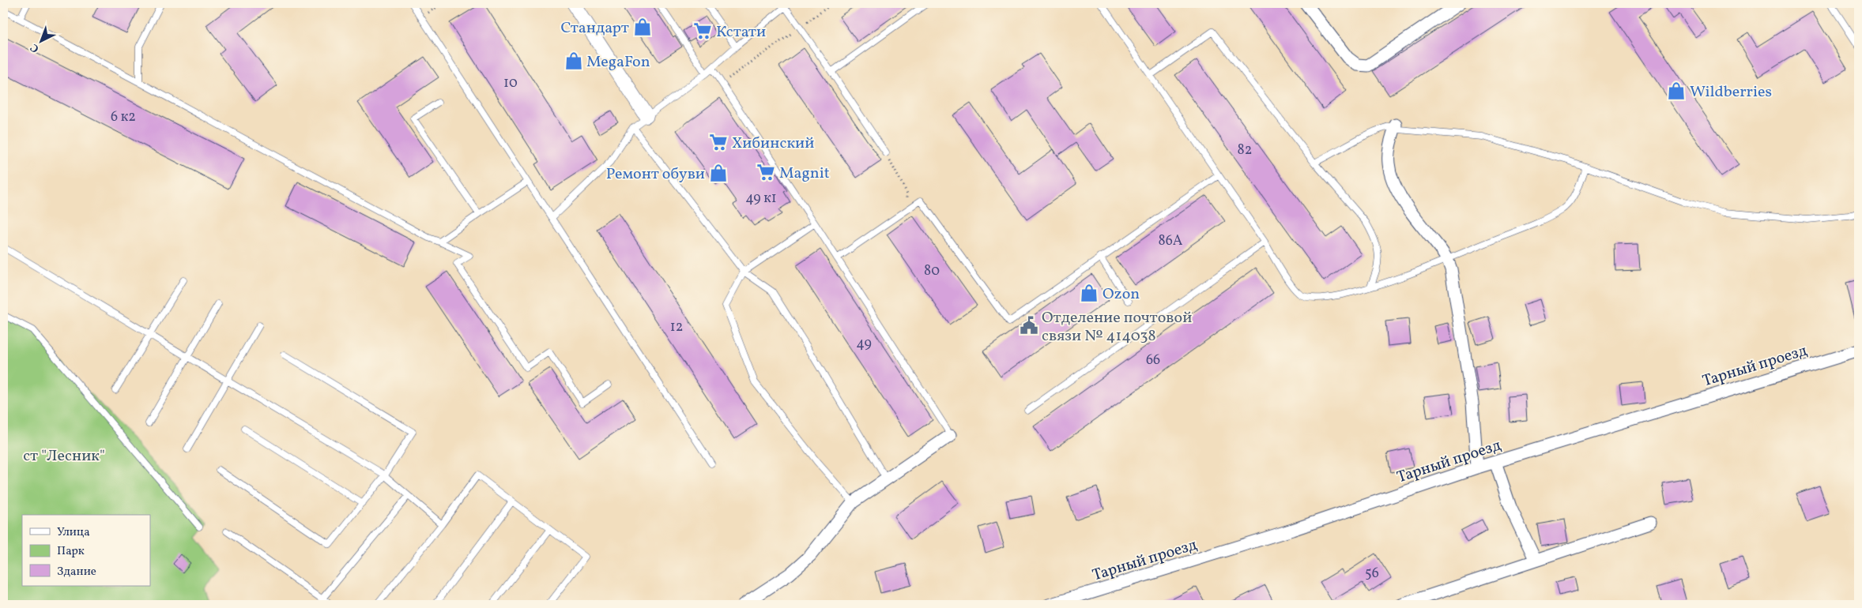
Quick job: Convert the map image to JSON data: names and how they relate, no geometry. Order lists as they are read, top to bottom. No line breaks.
{"streets":{"street":["Тарный проезд"]},"parks":["ст \"Лесник\""],"places":{"shop":["Стандарт","MegaFon","Wildberries","Ремонт обуви","Ozon"],"supermarket":["Кстати","Хибинский","Magnit"],"public building":["Отделение почтовой связи № 414038"]},"house_numbers":["10","6 к2","82","49 к1","86А","80","12","49","66","56"],"legend":["Улица","Парк","Здание"],"north":"bottom left"}
